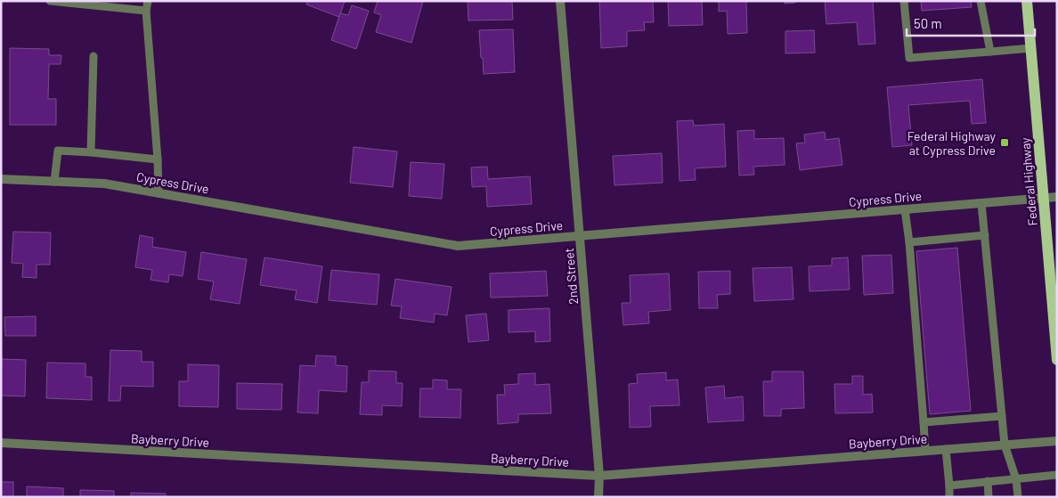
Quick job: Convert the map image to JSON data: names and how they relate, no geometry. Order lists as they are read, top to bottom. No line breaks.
{"streets":{"main road":["Federal Highway"],"street":["Cypress Drive","2nd Street","Bayberry Drive"]},"crossings":[["Federal Highway","Cypress Drive"],["Cypress Drive","2nd Street"],["2nd Street","Bayberry Drive"]],"places":{"transit":["Federal Highway at Cypress Drive"]},"scale_bar":"50 m"}
